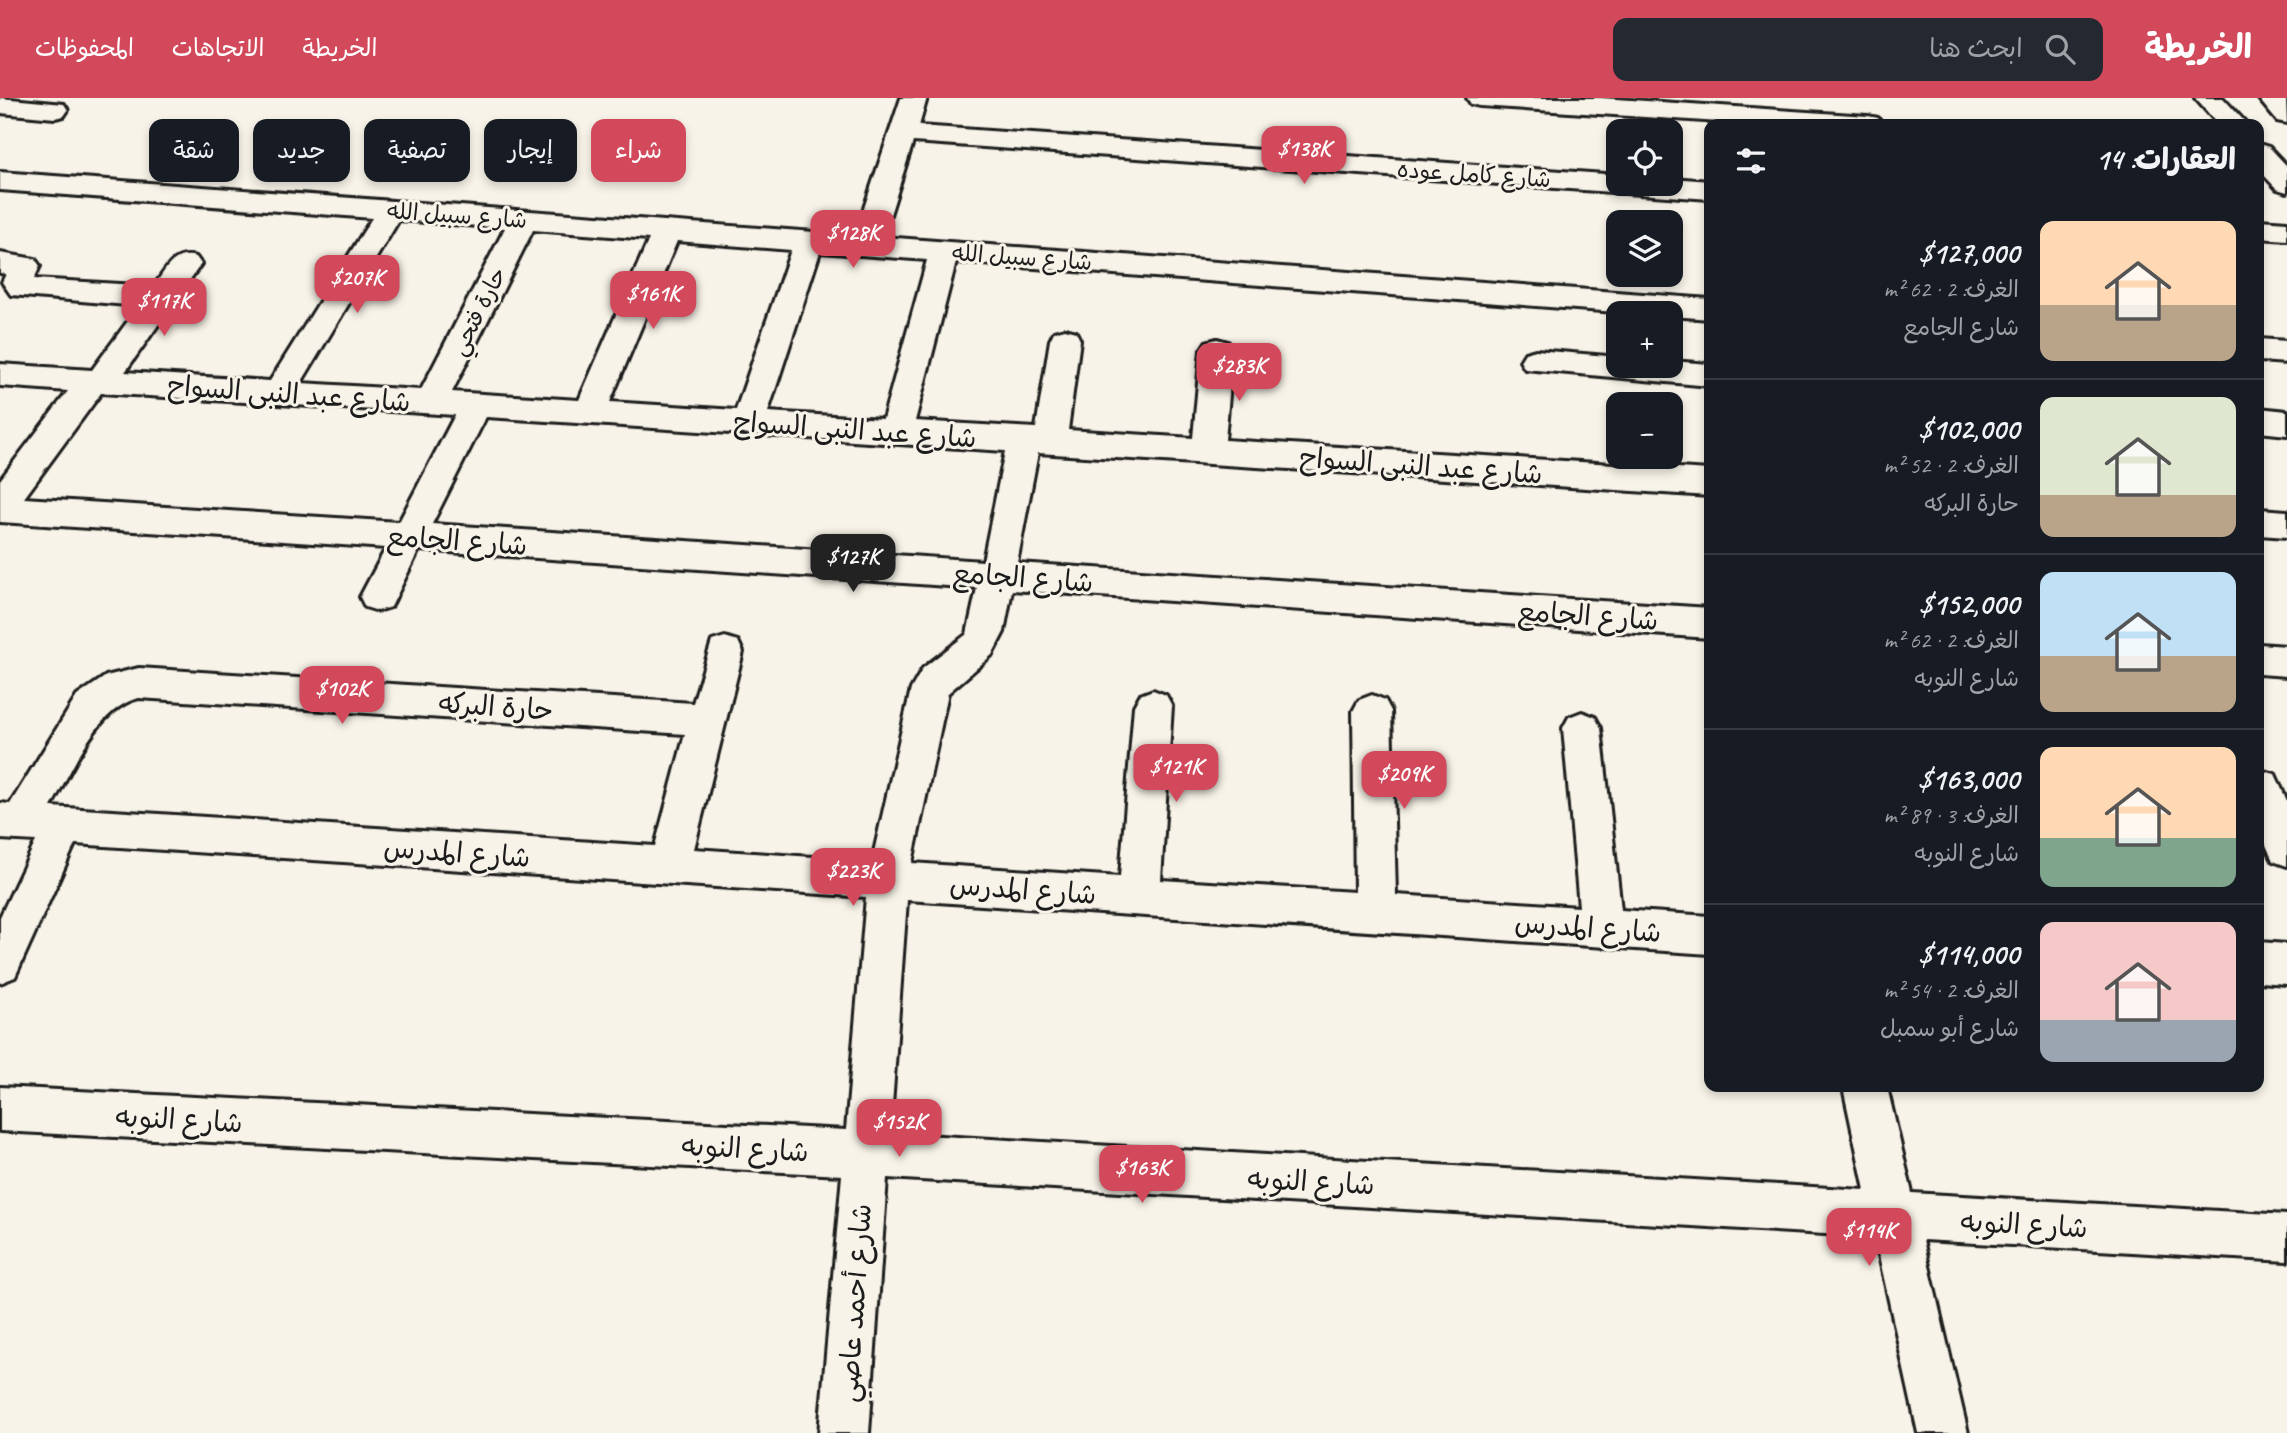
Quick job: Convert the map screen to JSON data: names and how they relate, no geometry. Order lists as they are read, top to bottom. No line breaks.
{"streets":{"street":["شارع كامل عوده","شارع سبيل الله","حارة فتحي","شارع عبد النبى السواح","شارع الجامع","حارة البركه","شارع المدرس","شارع النوبه","شارع أحمد عاصي"]},"crossings":[["شارع سبيل الله","حارة فتحي"],["حارة فتحي","شارع عبد النبى السواح"],["شارع عبد النبى السواح","شارع أحمد عاصي"],["شارع الجامع","شارع أحمد عاصي"],["حارة البركه","شارع المدرس"],["شارع المدرس","شارع أحمد عاصي"],["شارع النوبه","شارع أحمد عاصي"]],"page":{"header":"الخريطة","search":"ابحث هنا","nav":["الخريطة","الاتجاهات","المحفوظات"],"map_buttons":["+","−"],"chip":["شراء","إيجار","تصفية","جديد","شقة"],"heading":"العقارات: 14","price":["$138K","$128K","$207K","$161K","$117K","$283K","$127K","$102K","$121K","$209K","$223K","$152K","$163K","$114K"],"list":[{"name":"$127,000","note":"الغرف: 2 · 62 m² · شارع الجامع"},{"name":"$102,000","note":"الغرف: 2 · 52 m² · حارة البركه"},{"name":"$152,000","note":"الغرف: 2 · 62 m² · شارع النوبه"},{"name":"$163,000","note":"الغرف: 3 · 89 m² · شارع النوبه"},{"name":"$114,000","note":"الغرف: 2 · 54 m² · شارع أبو سمبل"}]}}
